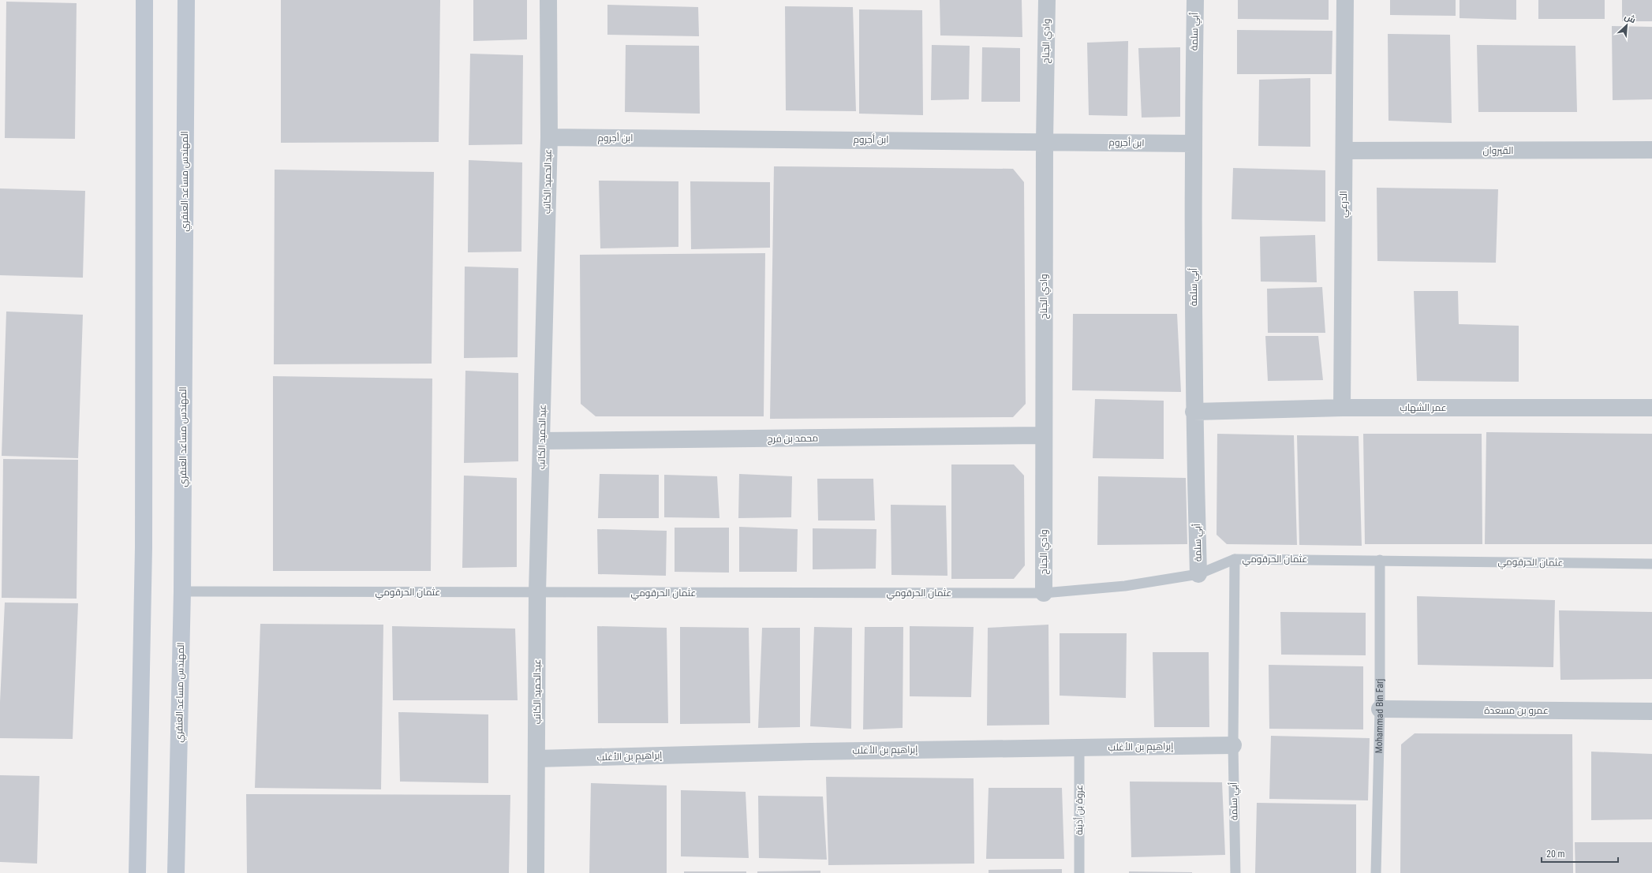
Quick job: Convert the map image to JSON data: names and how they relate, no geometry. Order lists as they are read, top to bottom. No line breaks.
{"streets":{"street":["أبي سلمة","وادي الجناح","ابن أجروم","القيروان","المهندس مساعد العنقري","عبدالحميد الكاتب","الدرعي","عمر الشهاب","محمد بن فرج","عمرو بن مسعدة","إبراهيم بن الأغلب"],"lane":["عثمان الحرقومي","Mohammad Bin Farj","عروة بن أذينة"]},"crossings":[["أبي سلمة","ابن أجروم"],["أبي سلمة","عمر الشهاب"],["أبي سلمة","عثمان الحرقومي"],["أبي سلمة","إبراهيم بن الأغلب"],["وادي الجناح","ابن أجروم"],["وادي الجناح","محمد بن فرج"],["وادي الجناح","عثمان الحرقومي"],["ابن أجروم","عبدالحميد الكاتب"],["القيروان","الدرعي"],["المهندس مساعد العنقري","عثمان الحرقومي"],["عبدالحميد الكاتب","محمد بن فرج"],["عبدالحميد الكاتب","عثمان الحرقومي"],["عبدالحميد الكاتب","إبراهيم بن الأغلب"],["الدرعي","عمر الشهاب"],["عثمان الحرقومي","Mohammad Bin Farj"],["عمرو بن مسعدة","Mohammad Bin Farj"],["إبراهيم بن الأغلب","عروة بن أذينة"]],"scale_bar":"20 m","north":"top right"}
